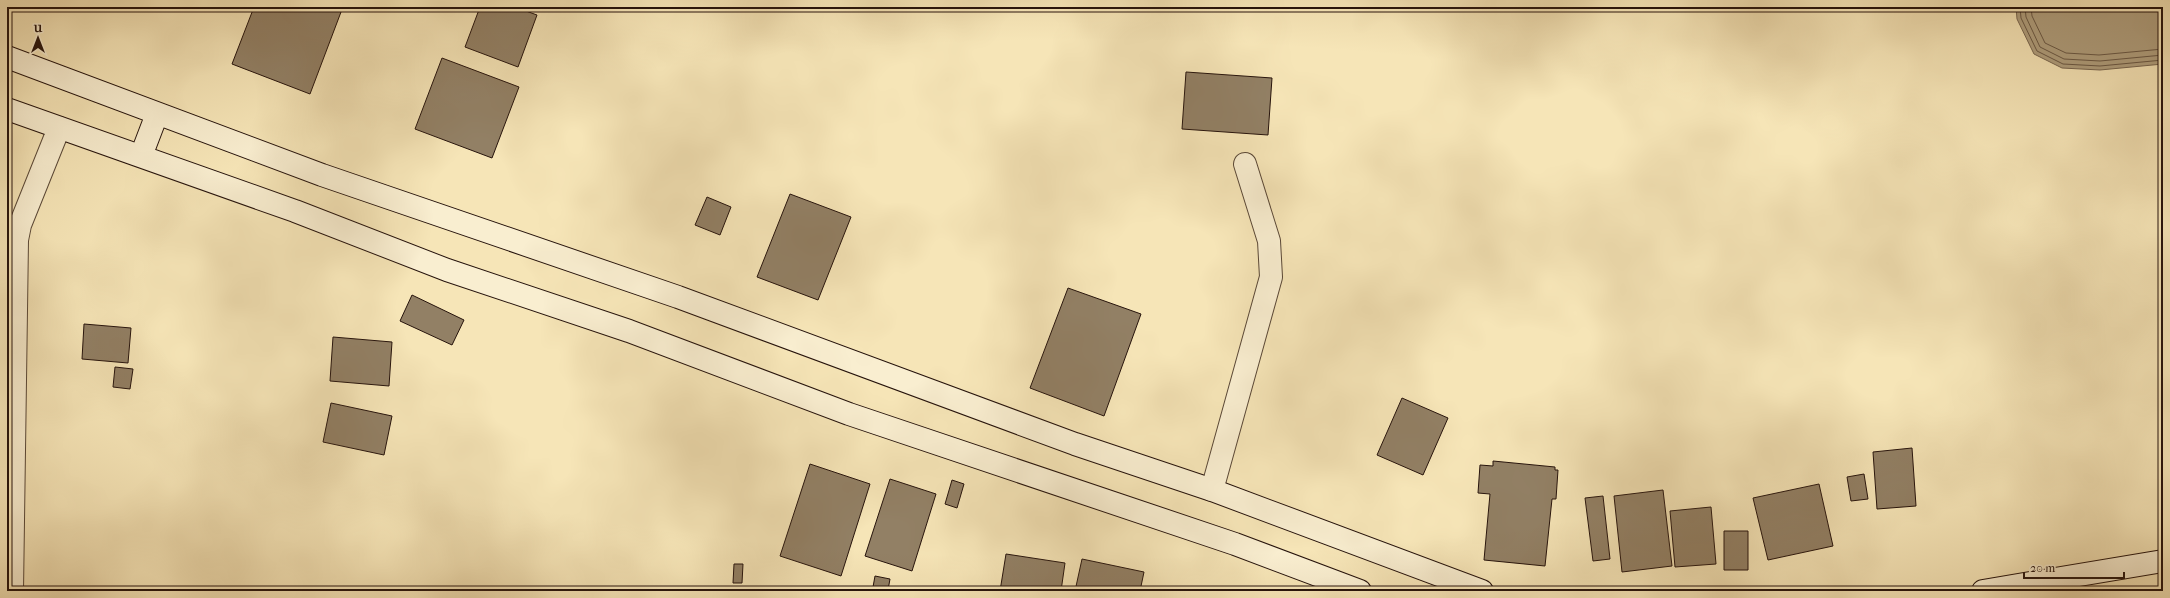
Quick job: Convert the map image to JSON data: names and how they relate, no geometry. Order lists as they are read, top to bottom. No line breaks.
{"scale_bar":"20 m","north":"top"}
